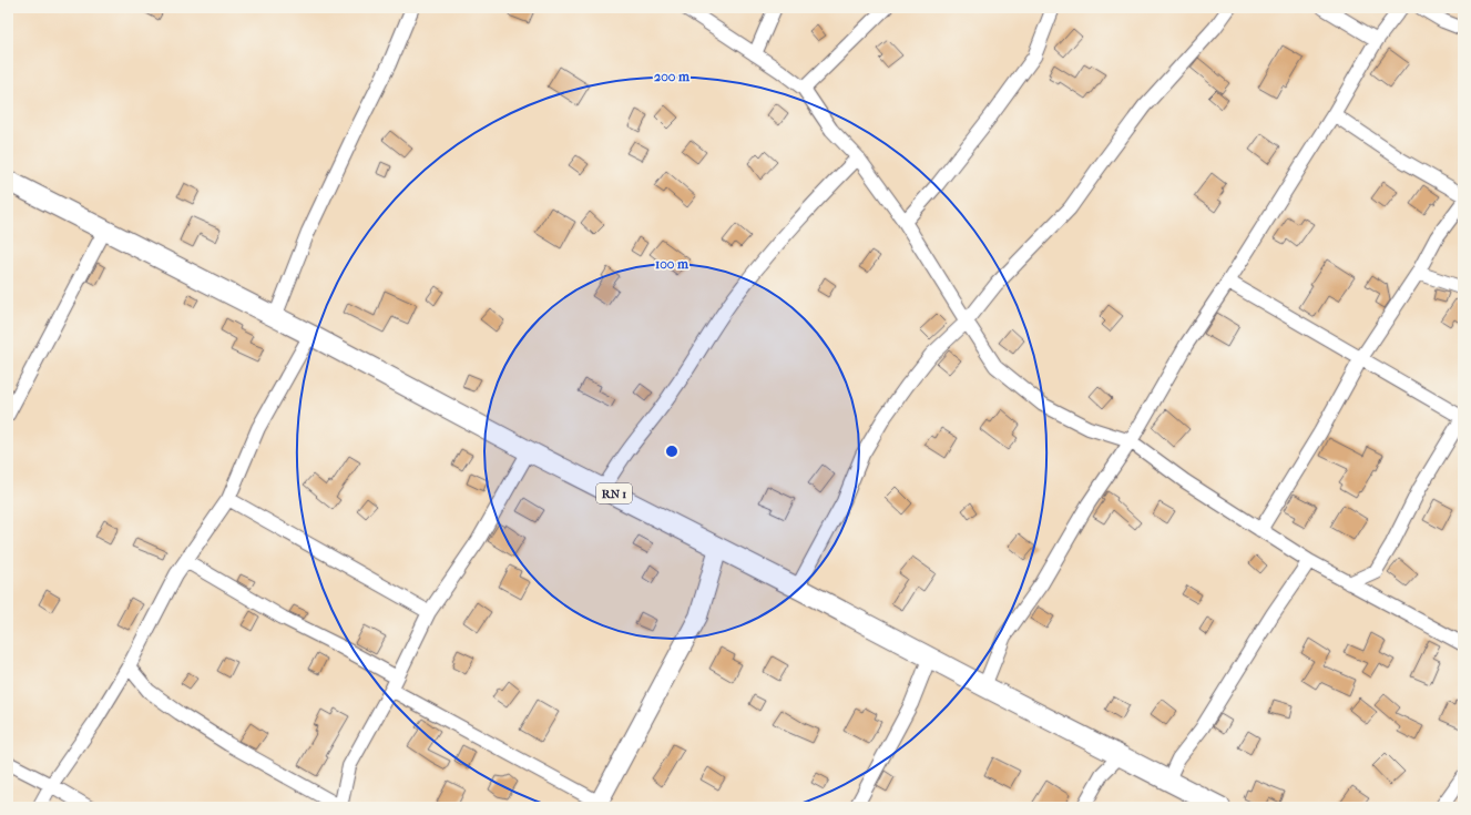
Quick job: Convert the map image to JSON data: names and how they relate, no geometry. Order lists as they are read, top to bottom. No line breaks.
{"streets":{"main road":["RN 1"]},"rings":["200 m","100 m"]}
